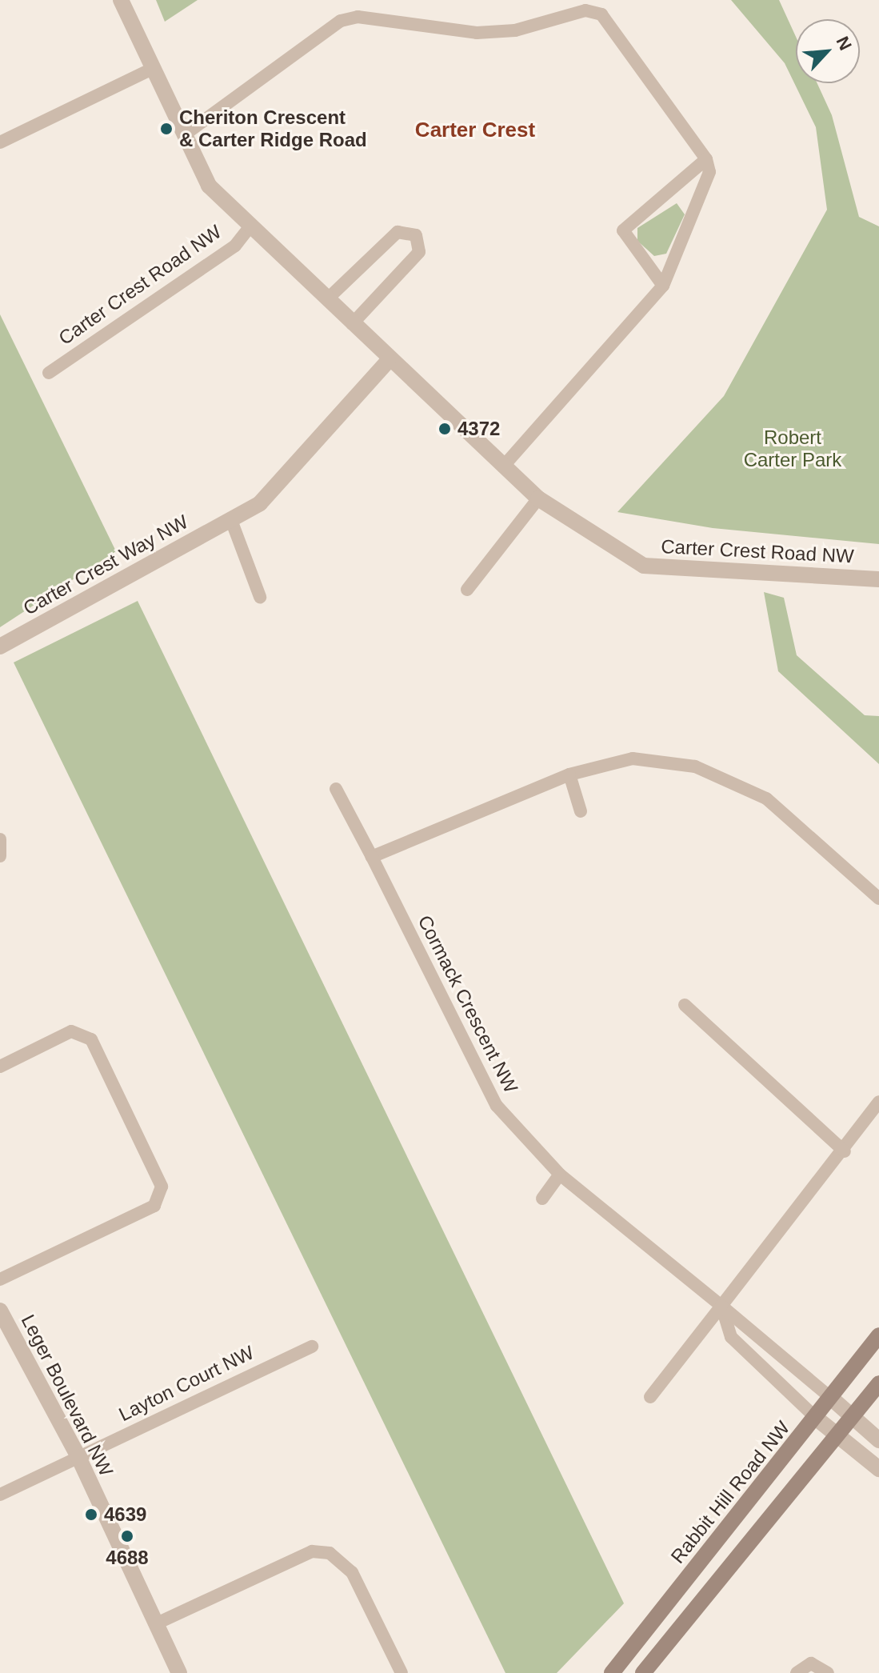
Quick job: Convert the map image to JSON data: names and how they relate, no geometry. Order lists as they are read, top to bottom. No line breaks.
{"streets":{"main road":["Rabbit Hill Road NW"],"street":["Carter Crest Road NW","Carter Crest Way NW","Cormack Crescent NW","Layton Court NW","Leger Boulevard NW"]},"crossings":[["Carter Crest Road NW","Carter Crest Way NW"],["Cormack Crescent NW","Rabbit Hill Road NW"],["Layton Court NW","Leger Boulevard NW"]],"districts":["Carter Crest"],"parks":["Robert Carter Park"],"places":["Cheriton Crescent & Carter Ridge Road","4372","4639","4688"],"north":"top right"}
